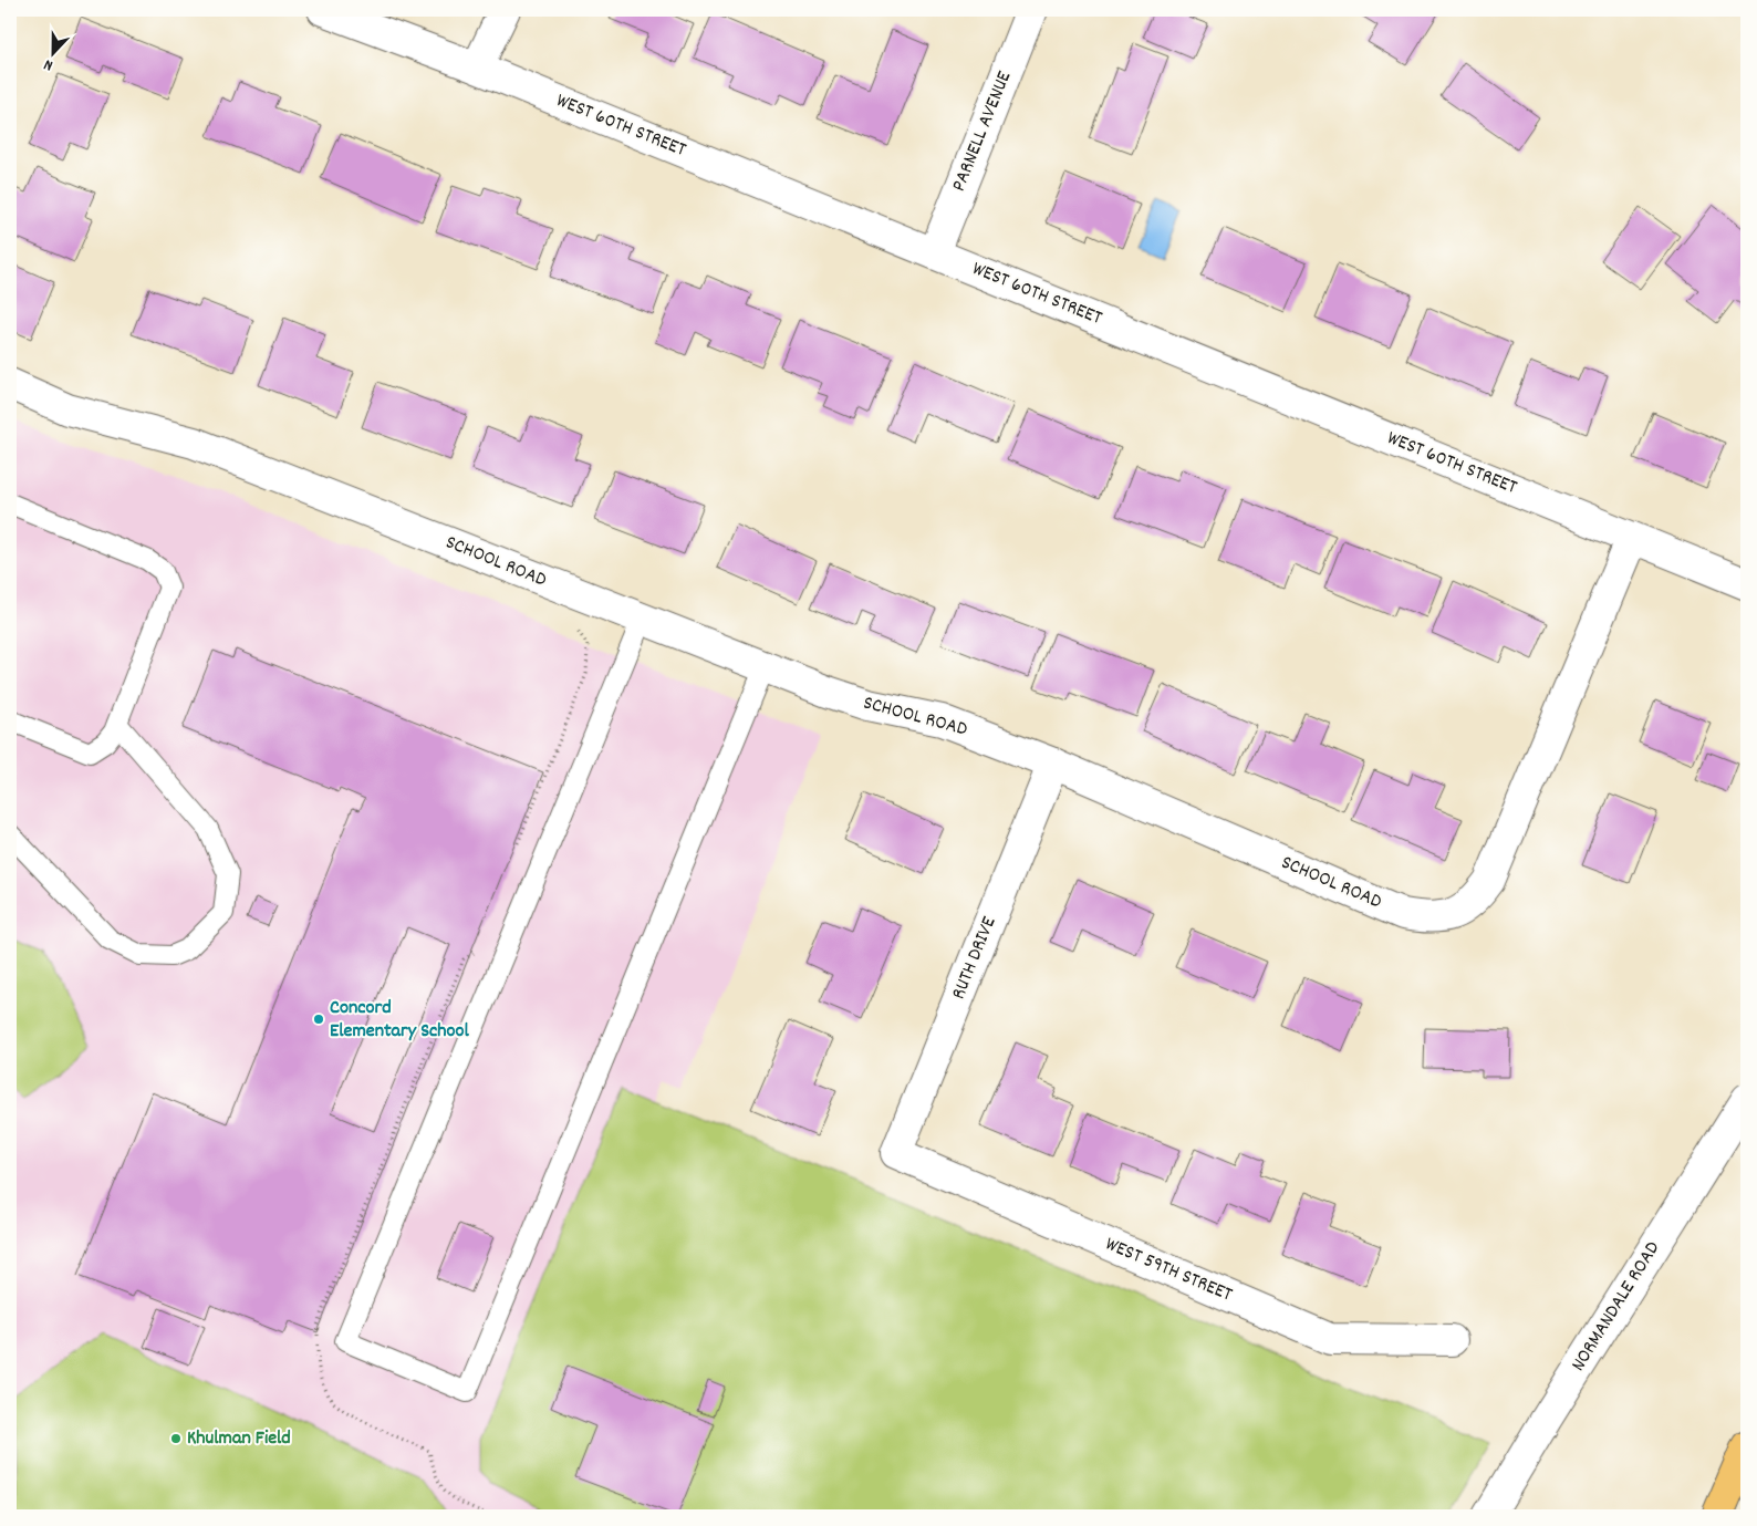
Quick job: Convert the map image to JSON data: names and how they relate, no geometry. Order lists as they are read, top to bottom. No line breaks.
{"streets":{"street":["WEST 60TH STREET","PARNELL AVENUE","SCHOOL ROAD","RUTH DRIVE","WEST 59TH STREET","NORMANDALE ROAD"]},"crossings":[["WEST 60TH STREET","PARNELL AVENUE"],["WEST 60TH STREET","SCHOOL ROAD"],["SCHOOL ROAD","RUTH DRIVE"],["RUTH DRIVE","WEST 59TH STREET"]],"places":["Concord Elementary School","Khulman Field"],"north":"bottom"}
